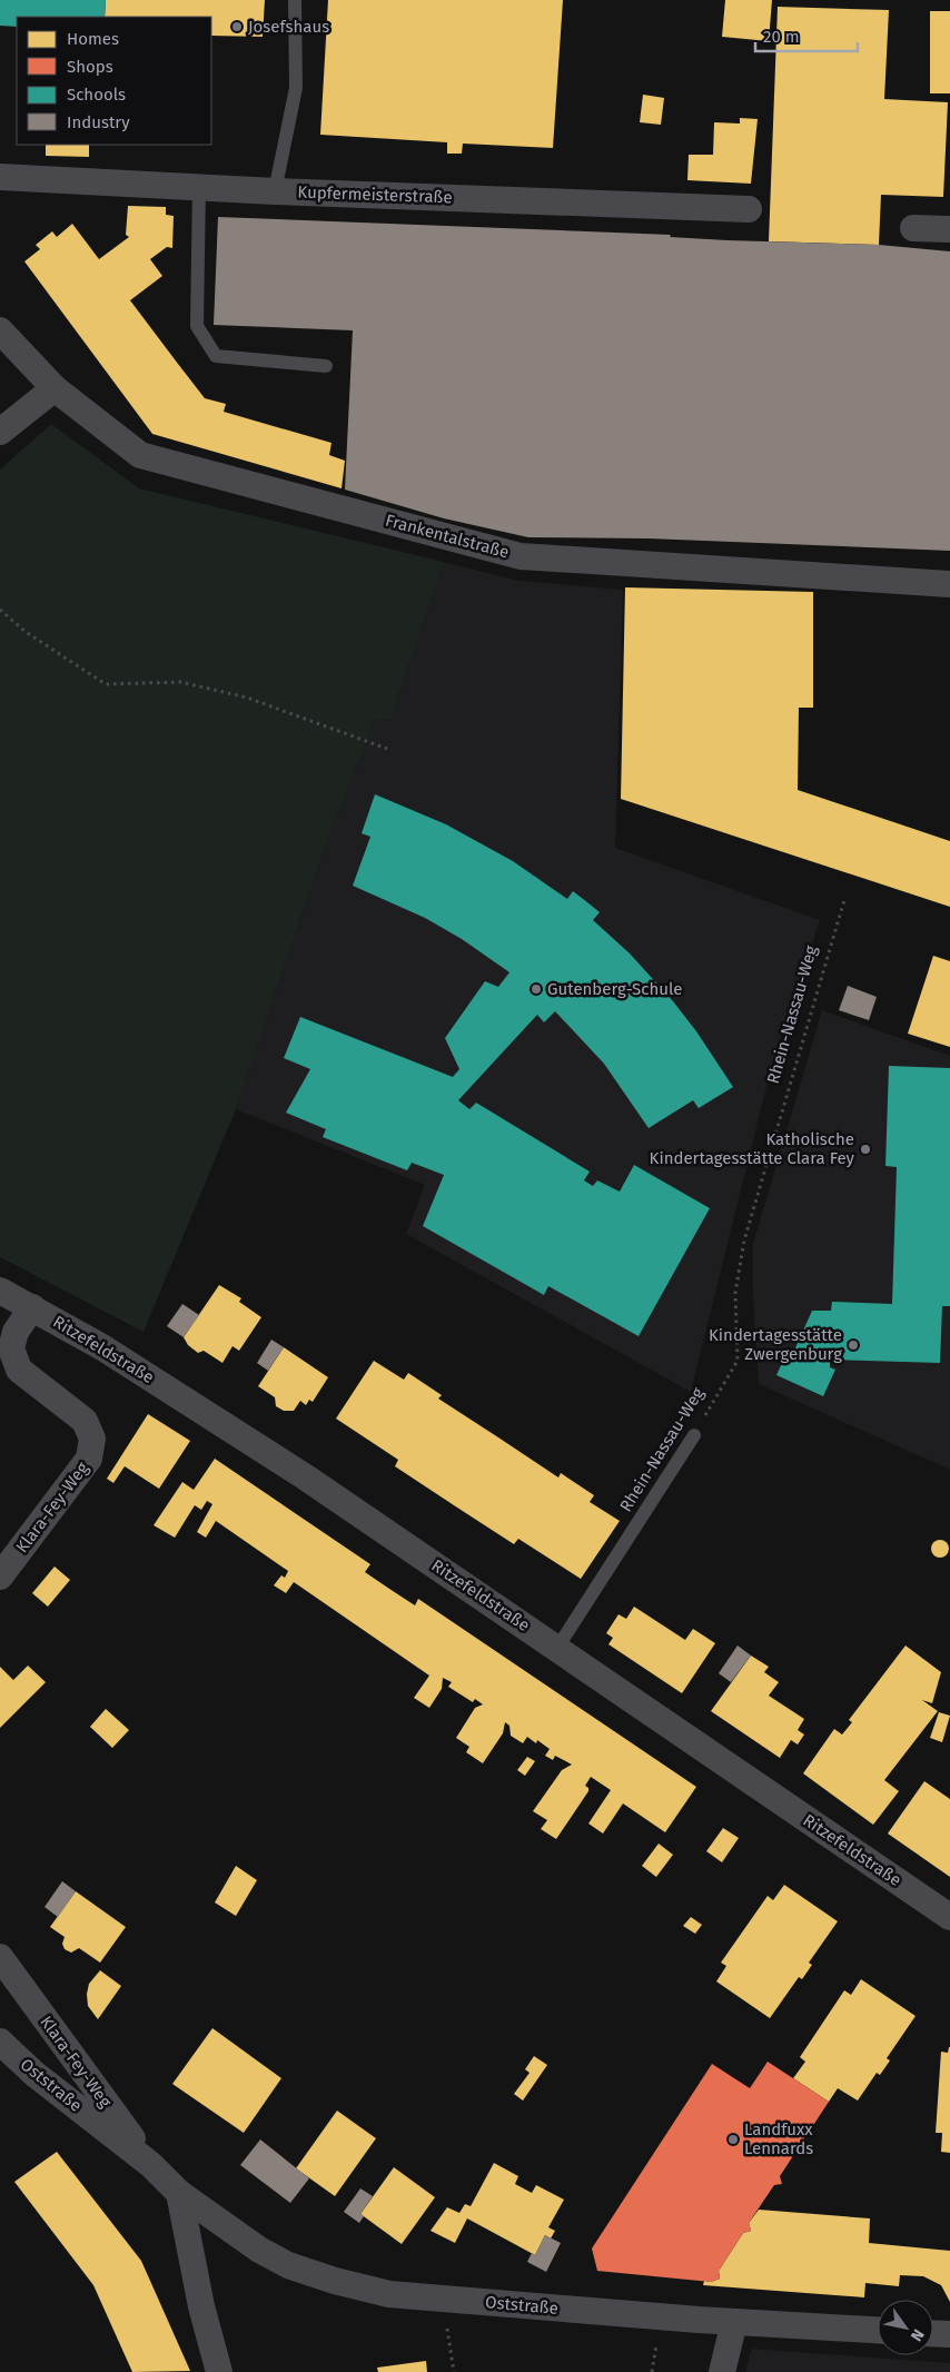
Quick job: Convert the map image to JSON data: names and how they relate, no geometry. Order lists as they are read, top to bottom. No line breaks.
{"streets":{"street":["Kupfermeisterstraße","Frankentalstraße","Ritzefeldstraße","Klara-Fey-Weg","Oststraße"],"lane":["Rhein-Nassau-Weg"]},"crossings":[["Rhein-Nassau-Weg","Ritzefeldstraße"],["Ritzefeldstraße","Klara-Fey-Weg"],["Klara-Fey-Weg","Oststraße"]],"places":["Josefshaus","Gutenberg-Schule","Katholische Kindertagesstätte Clara Fey","Kindertagesstätte Zwergenburg","Landfuxx Lennards"],"legend":["Homes","Shops","Schools","Industry"],"scale_bar":"20 m","north":"bottom right"}
